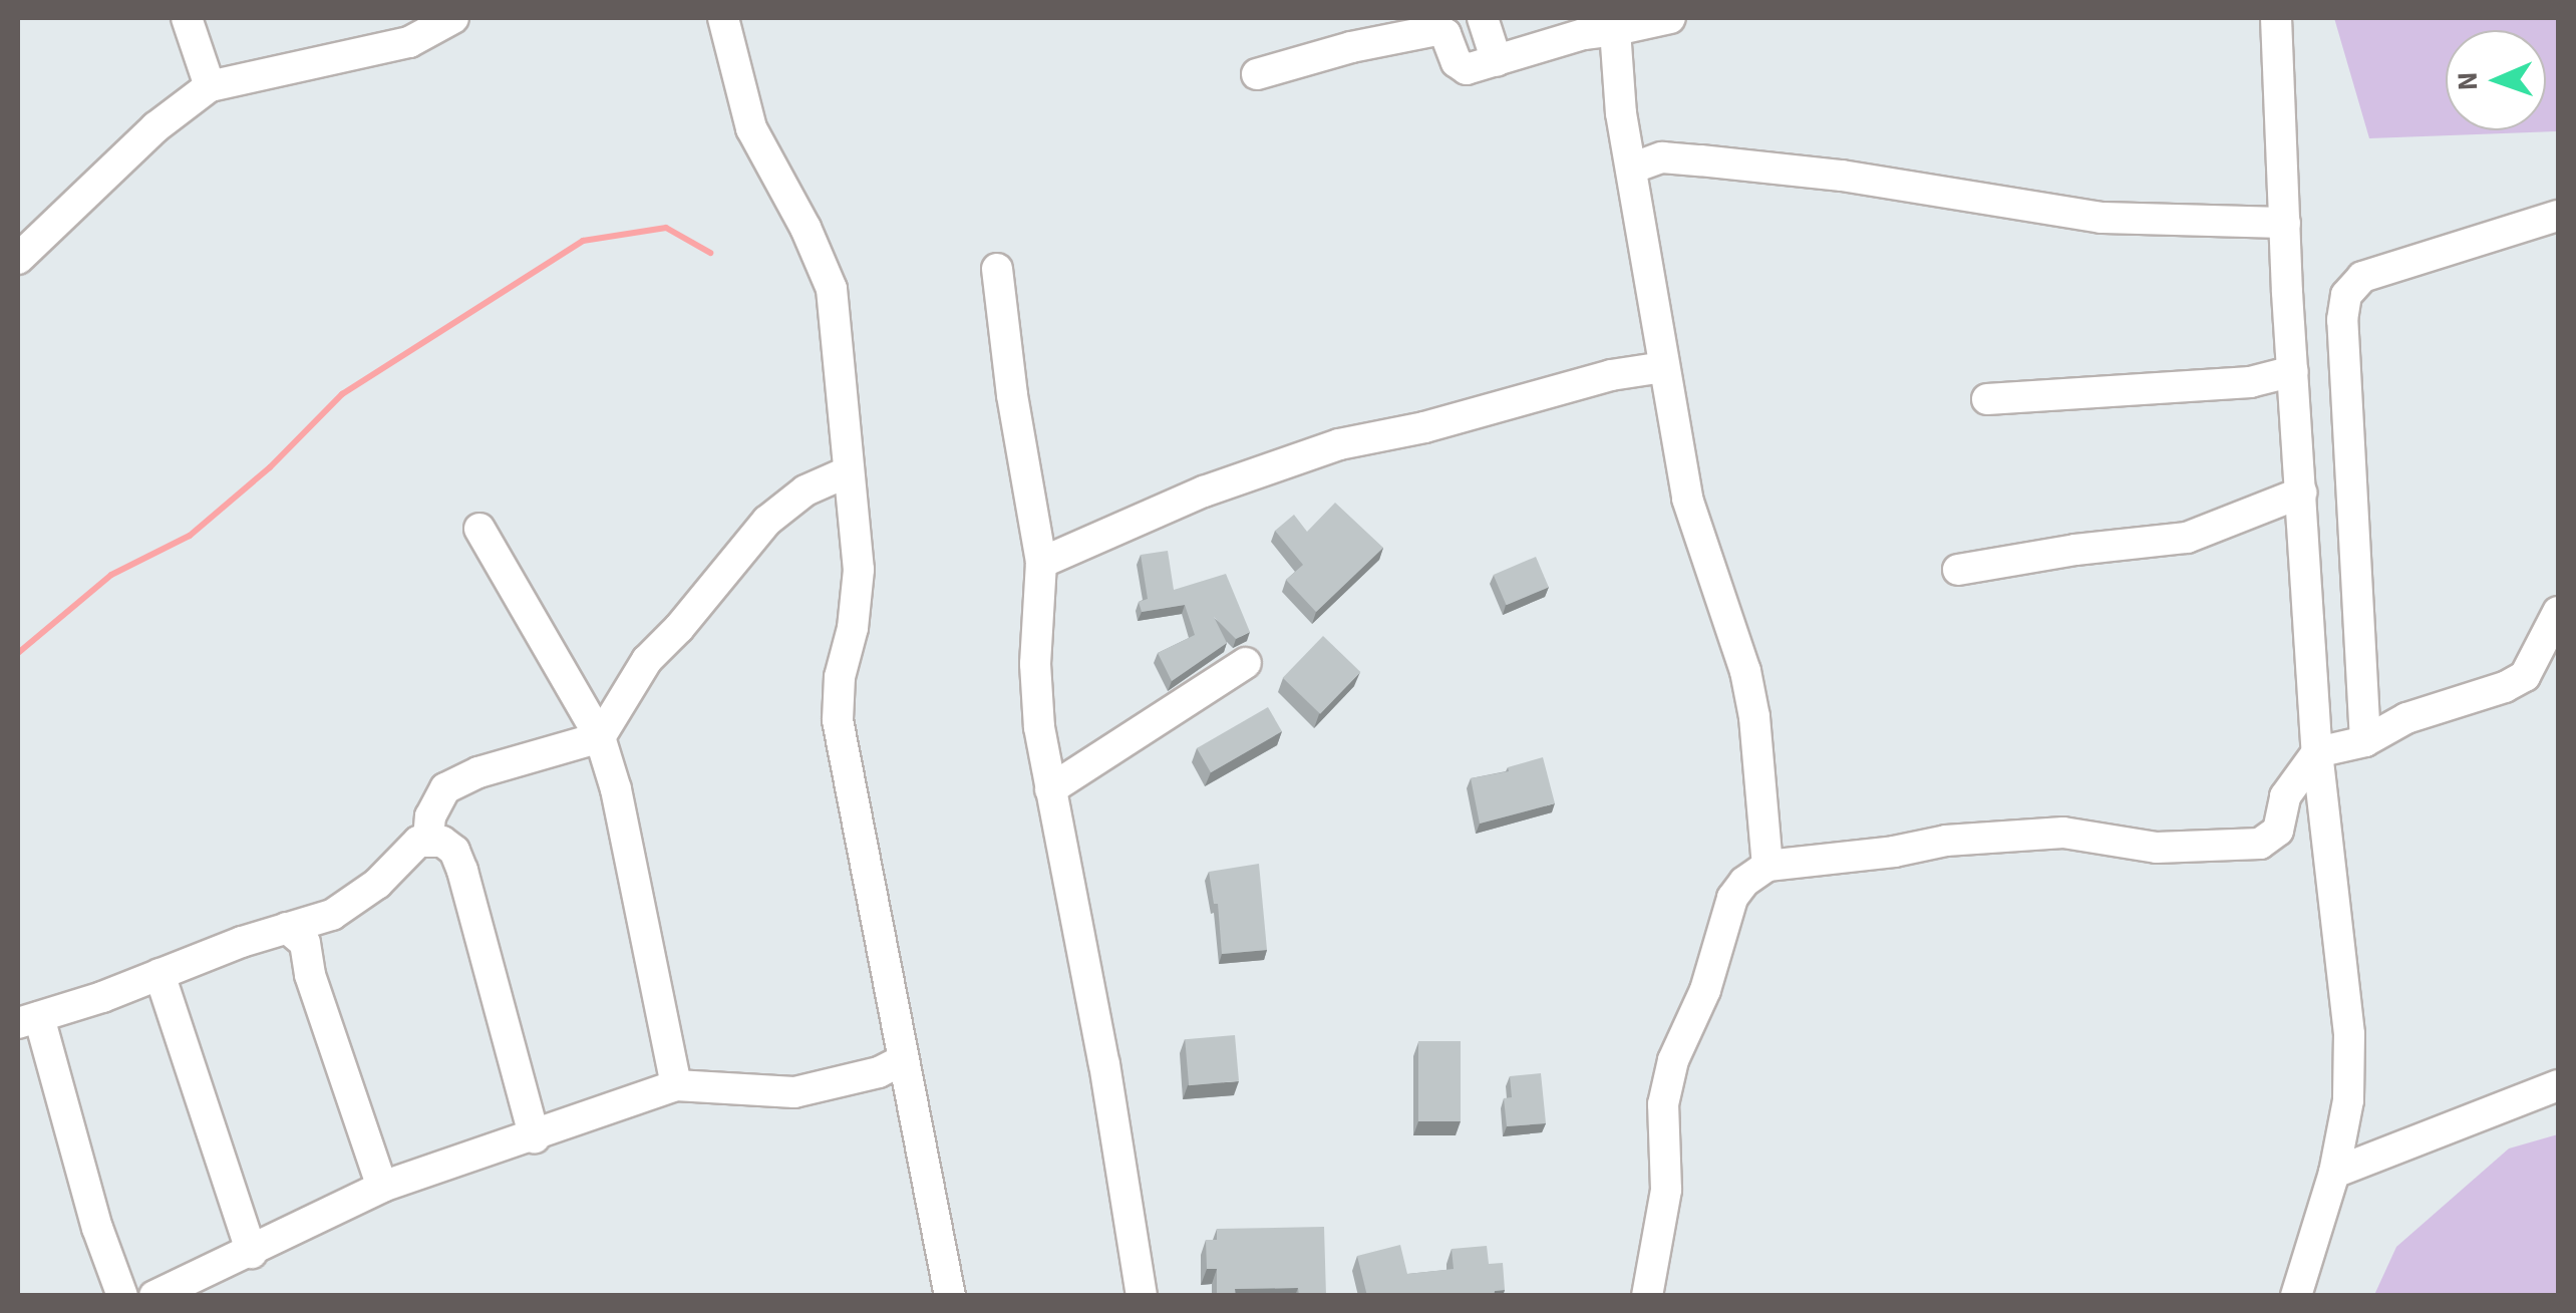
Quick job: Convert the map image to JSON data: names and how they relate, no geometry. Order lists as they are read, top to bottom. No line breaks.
{"north":"left"}
